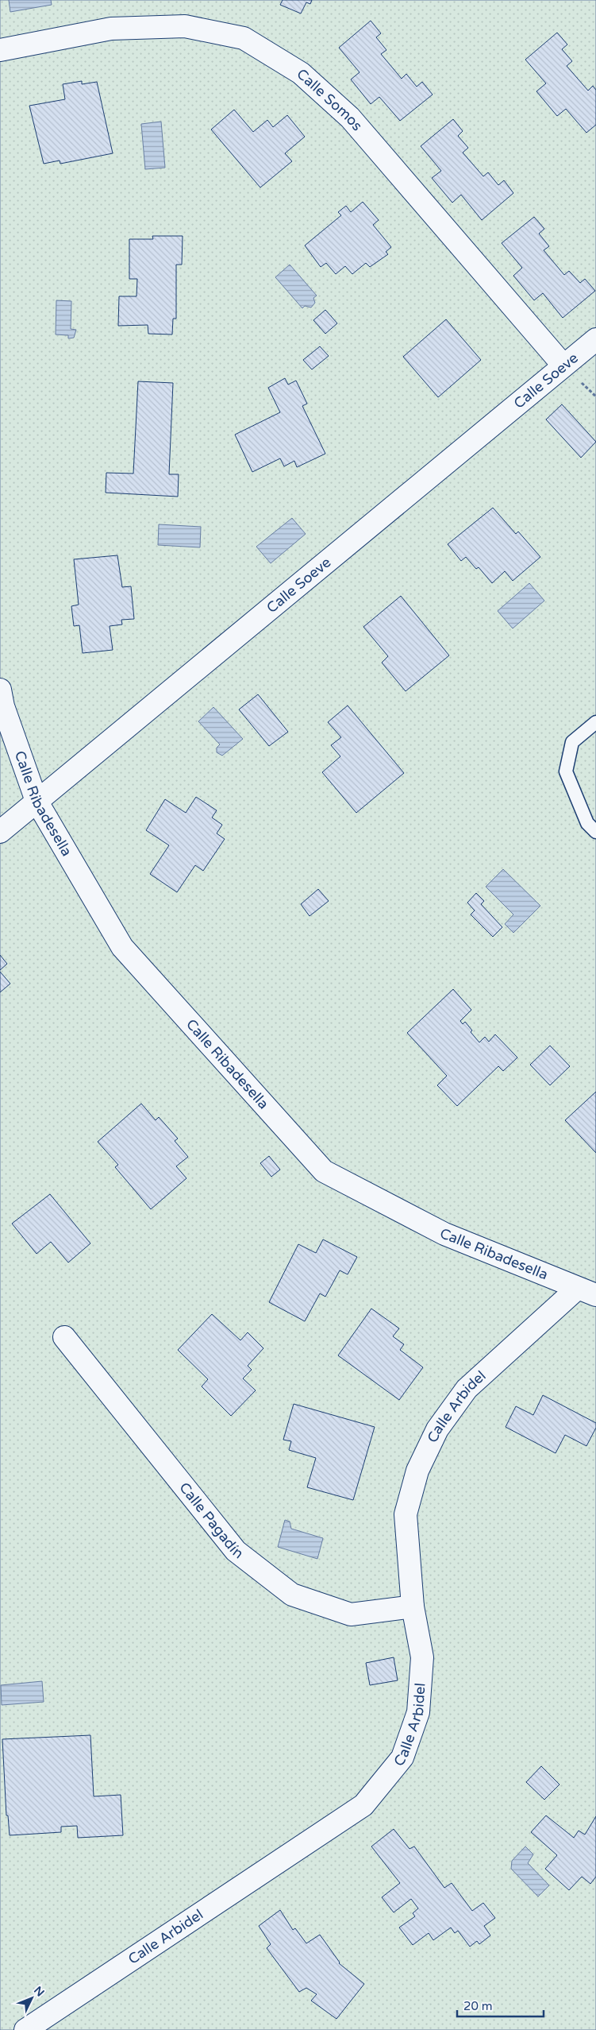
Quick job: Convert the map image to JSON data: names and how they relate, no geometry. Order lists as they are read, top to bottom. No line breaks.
{"streets":{"street":["Calle Somos","Calle Soeve","Calle Ribadesella","Calle Arbidel","Calle Pagadín"]},"crossings":[["Calle Somos","Calle Soeve"],["Calle Soeve","Calle Ribadesella"],["Calle Ribadesella","Calle Arbidel"],["Calle Arbidel","Calle Pagadín"]],"scale_bar":"20 m","north":"top right"}
